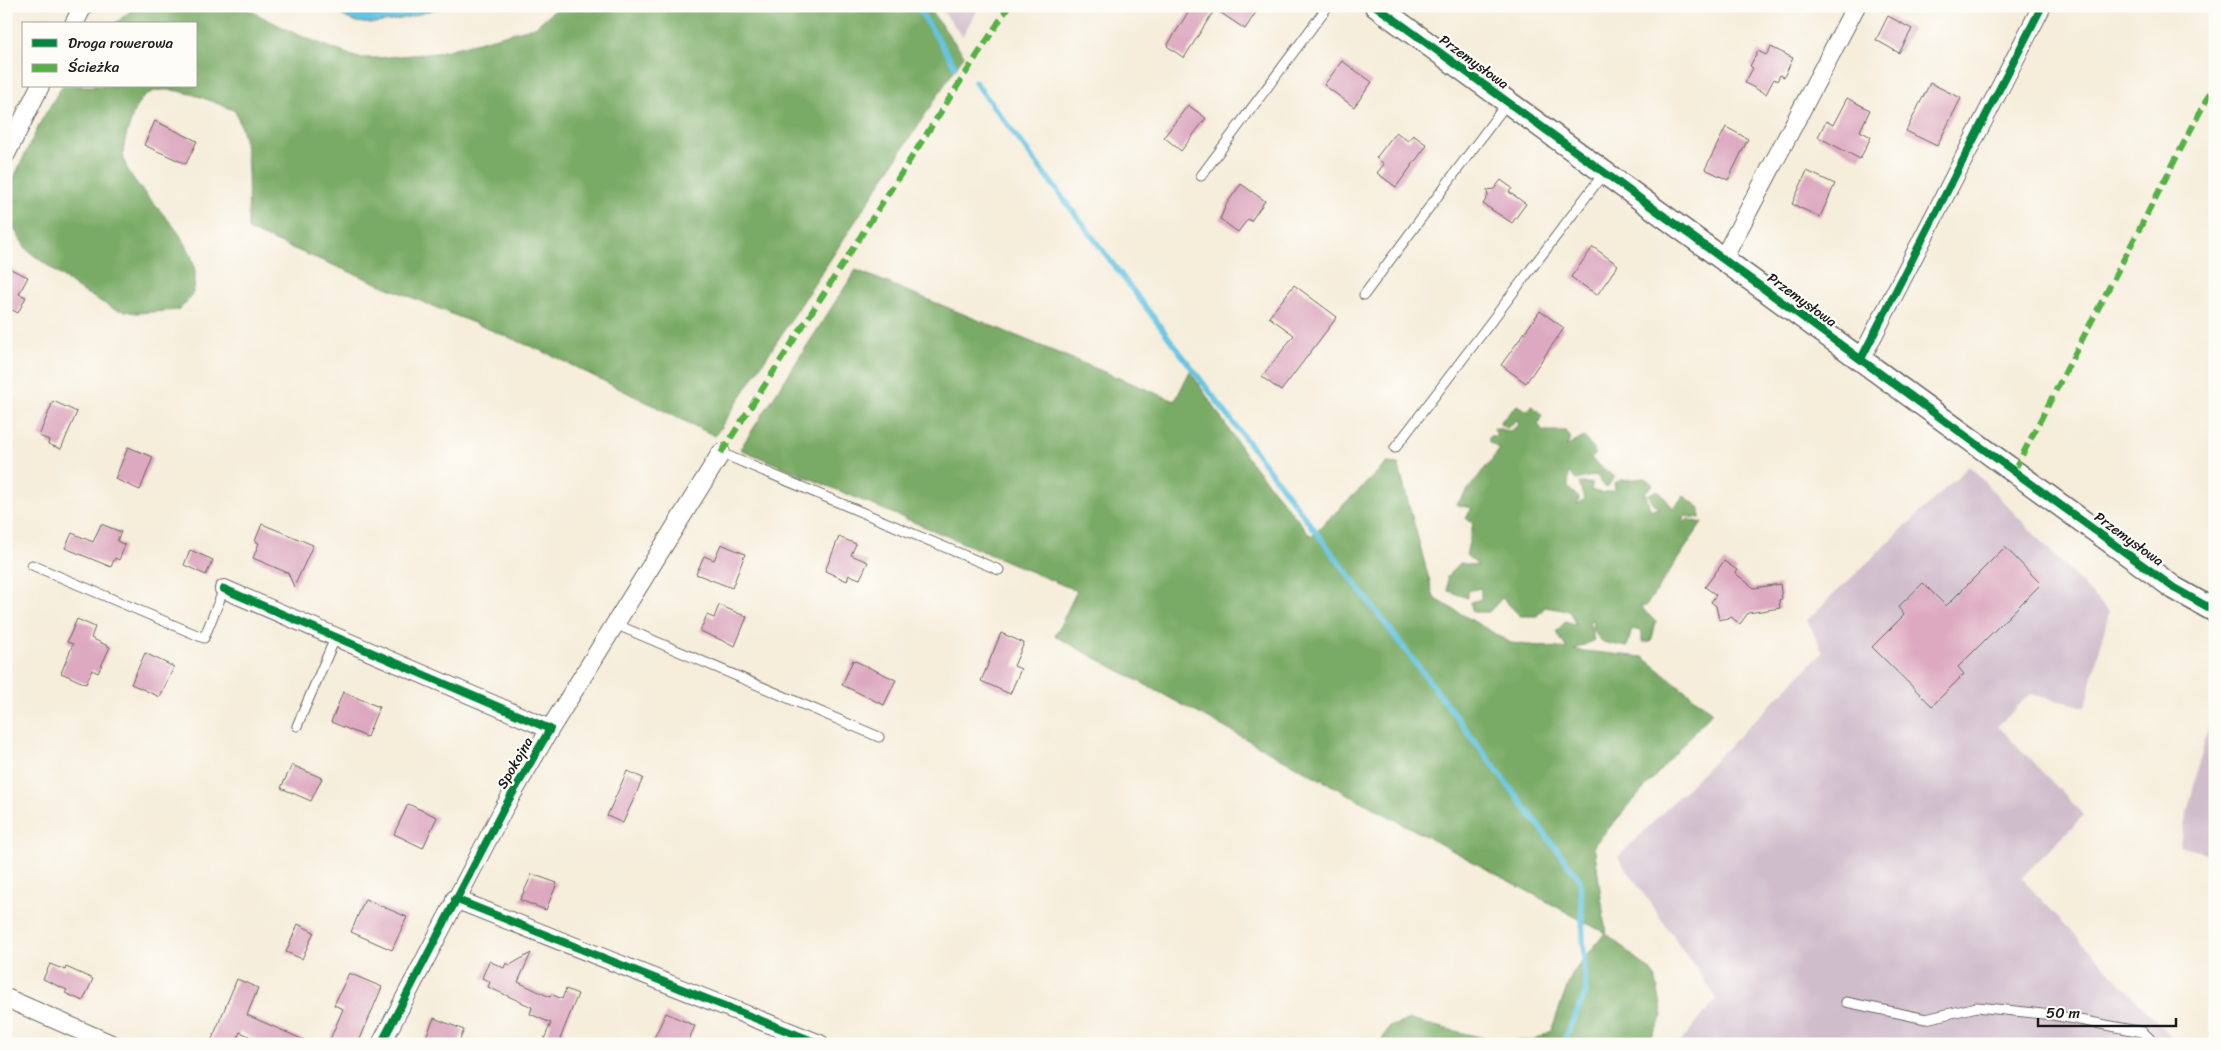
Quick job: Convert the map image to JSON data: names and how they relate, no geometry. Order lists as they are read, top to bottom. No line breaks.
{"streets":{"street":["Przemysłowa","Spokojna"]},"legend":["Droga rowerowa","Ścieżka"],"scale_bar":"50 m"}
